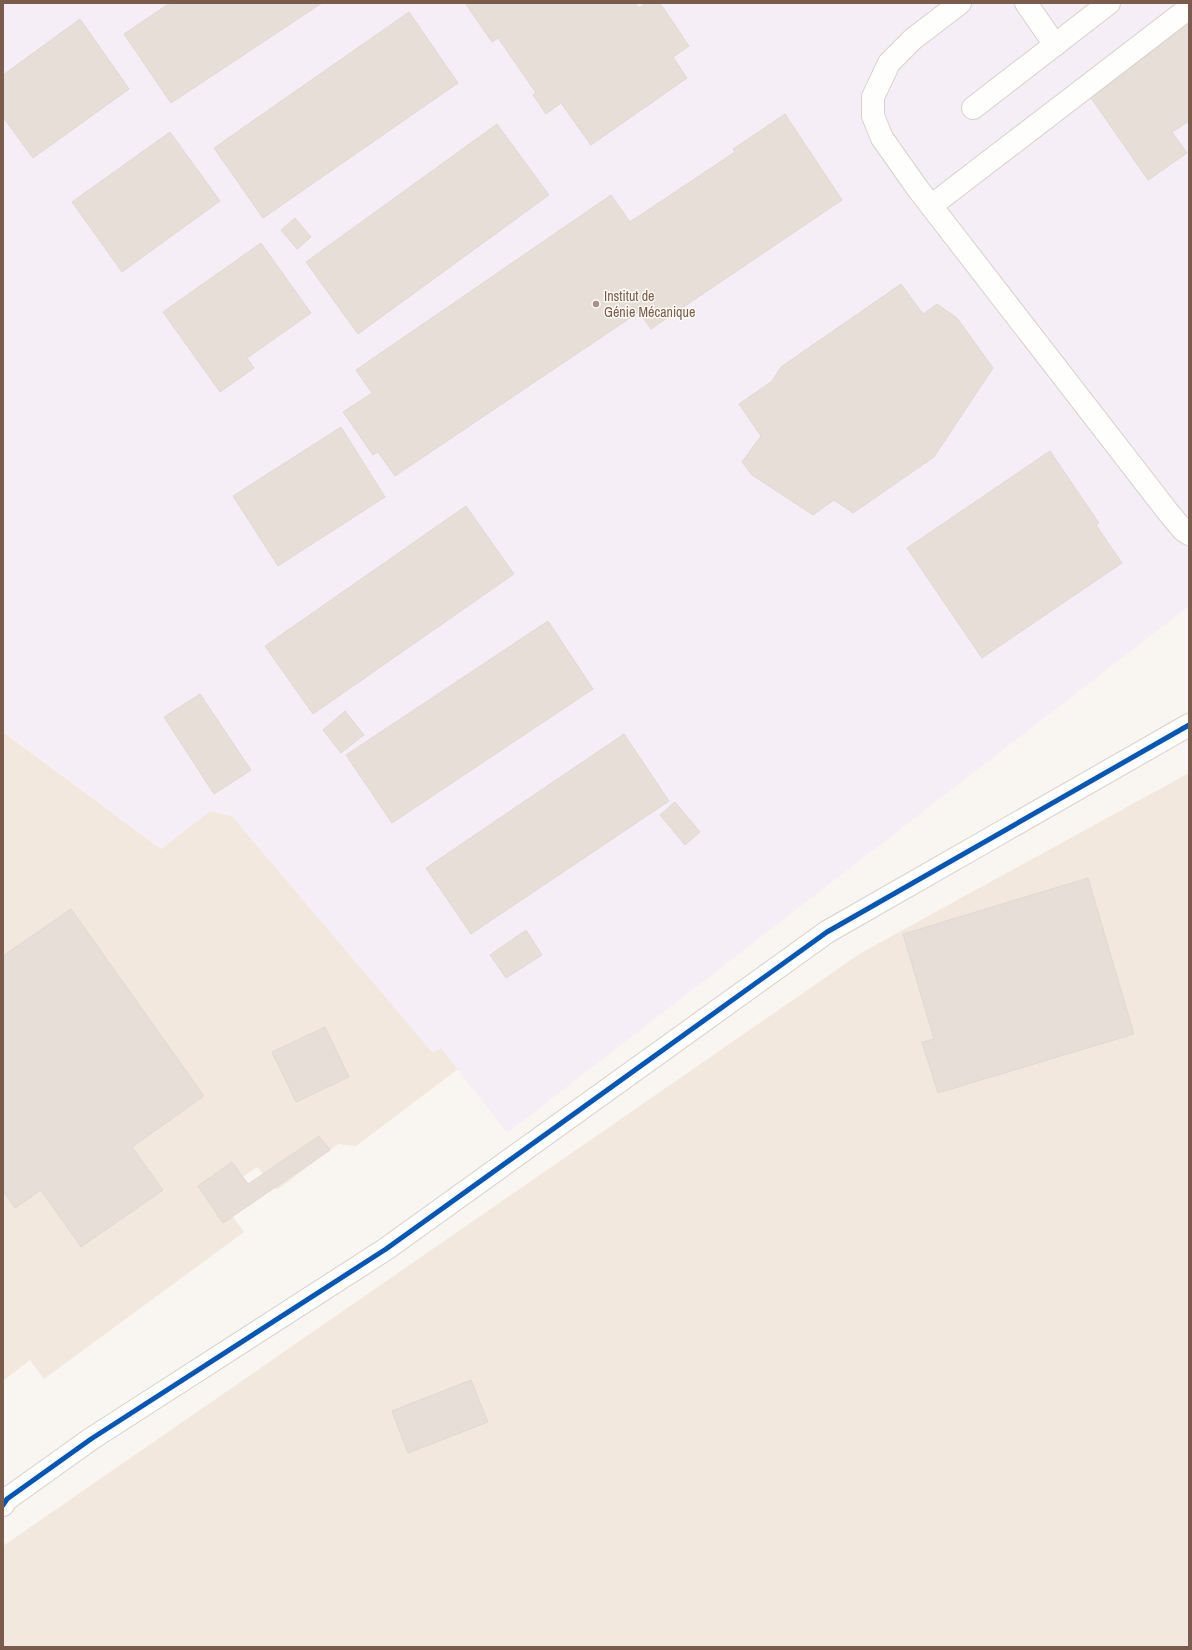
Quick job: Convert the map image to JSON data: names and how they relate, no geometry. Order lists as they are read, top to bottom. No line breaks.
{"places":["Institut de Génie Mécanique"]}
